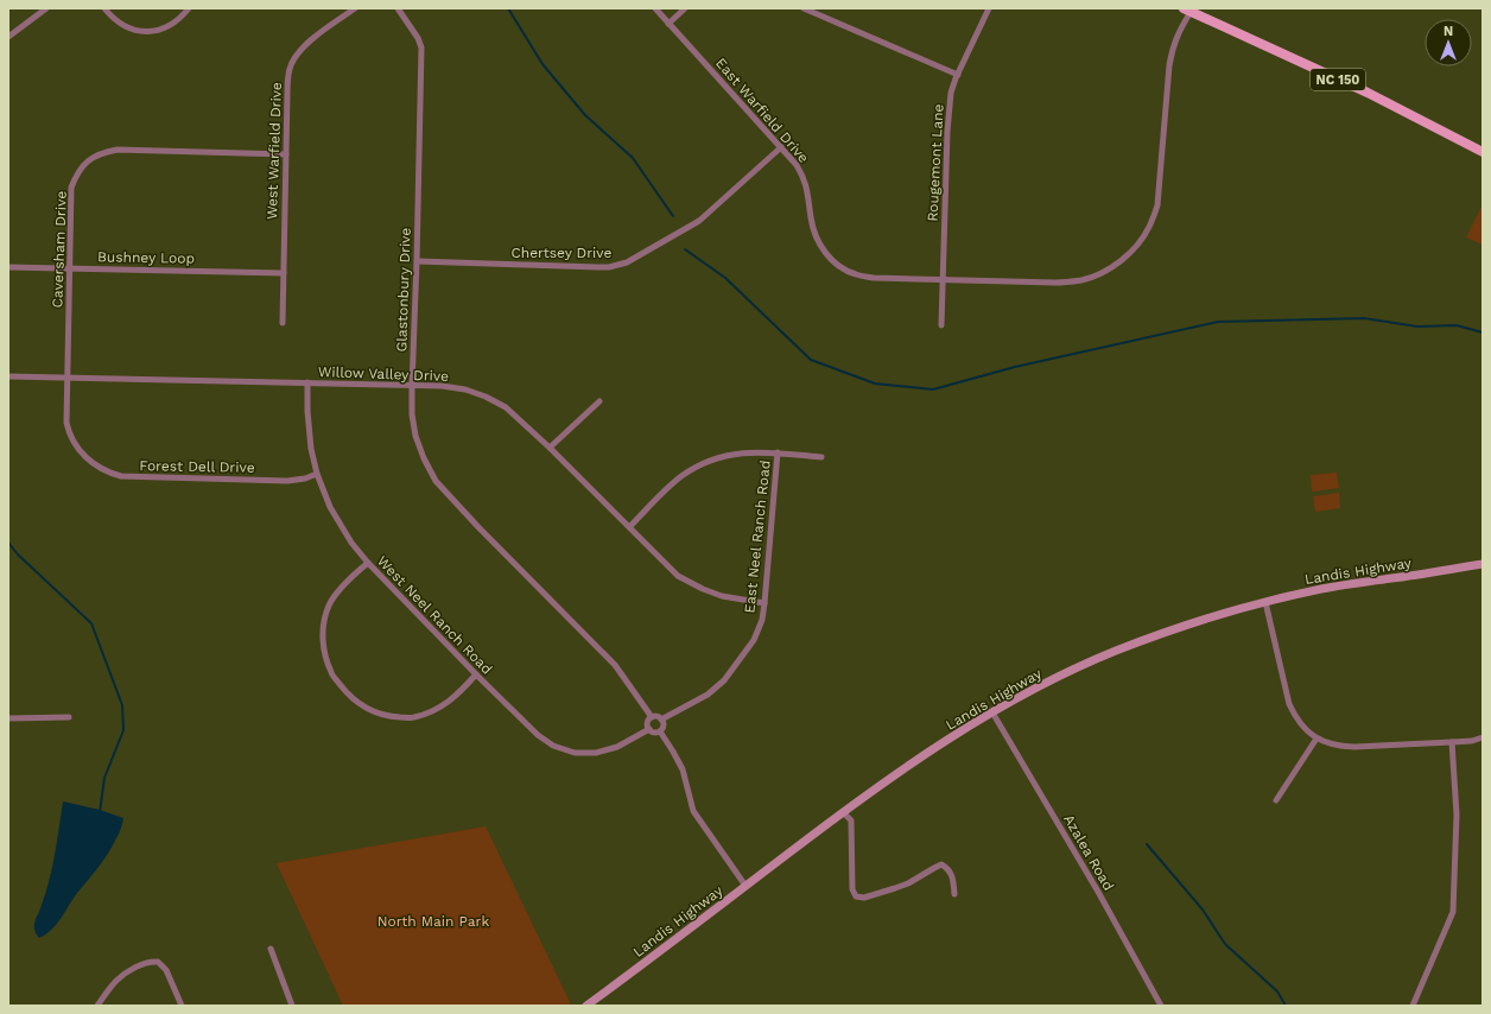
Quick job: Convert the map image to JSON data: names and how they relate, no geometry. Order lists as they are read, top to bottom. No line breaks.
{"streets":{"main road":["NC 150","Landis Highway"],"street":["East Warfield Drive","West Warfield Drive","Rougemont Lane","Caversham Drive","Chertsey Drive","Bushney Loop","Glastonbury Drive","Willow Valley Drive","Forest Dell Drive","East Neel Ranch Road","West Neel Ranch Road","Azalea Road"]},"crossings":[["NC 150","East Warfield Drive"],["East Warfield Drive","Rougemont Lane"],["East Warfield Drive","Chertsey Drive"],["West Warfield Drive","Caversham Drive"],["West Warfield Drive","Bushney Loop"],["Caversham Drive","Bushney Loop"],["Caversham Drive","Willow Valley Drive"],["Caversham Drive","Forest Dell Drive"],["Chertsey Drive","Glastonbury Drive"],["Glastonbury Drive","Willow Valley Drive"],["Glastonbury Drive","East Neel Ranch Road"],["Glastonbury Drive","West Neel Ranch Road"],["Willow Valley Drive","East Neel Ranch Road"],["Willow Valley Drive","West Neel Ranch Road"],["Forest Dell Drive","West Neel Ranch Road"],["East Neel Ranch Road","West Neel Ranch Road"],["Landis Highway","Azalea Road"]],"parks":["North Main Park"],"north":"top"}
